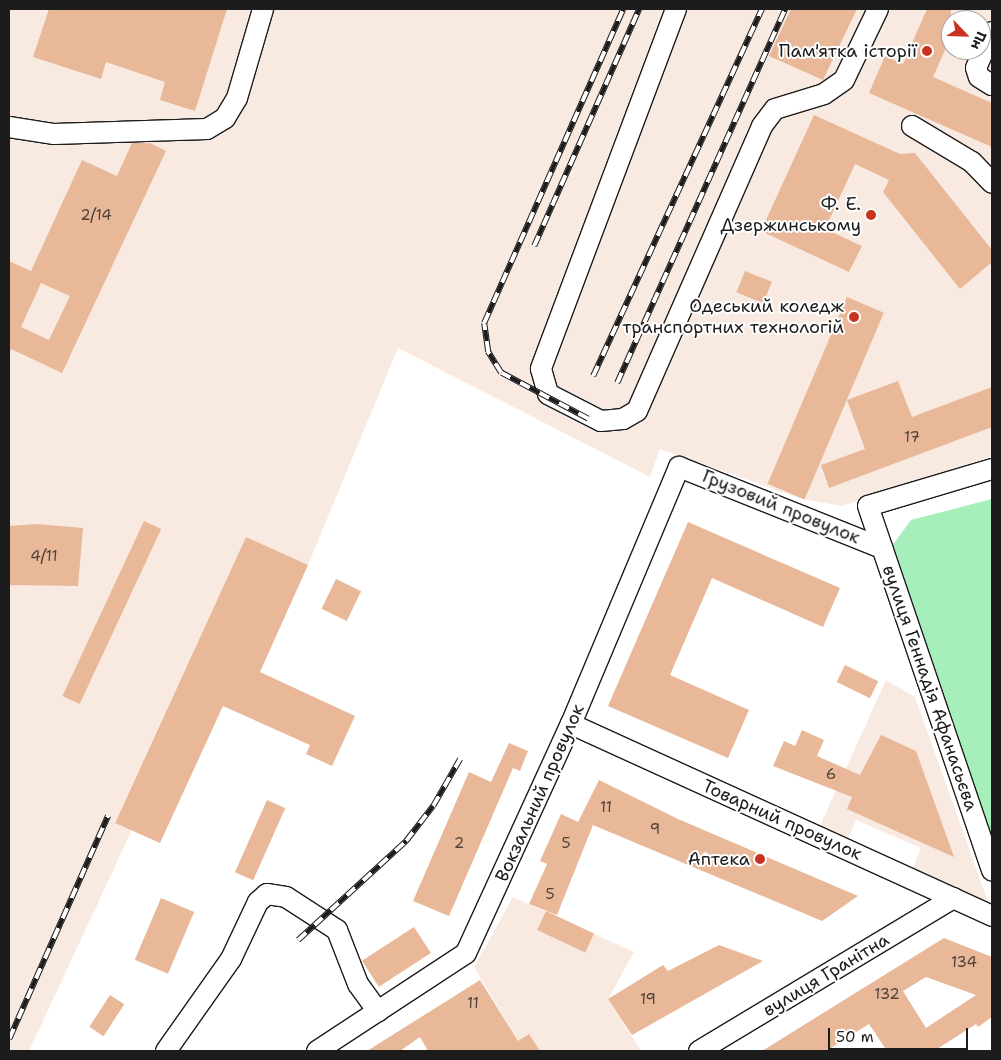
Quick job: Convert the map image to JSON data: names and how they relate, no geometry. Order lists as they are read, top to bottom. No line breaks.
{"streets":{"street":["Грузовий провулок","вулиця Геннадія Афанасьєва","Вокзальний провулок","Товарний провулок","вулиця Гранітна"]},"crossings":[["Грузовий провулок","вулиця Геннадія Афанасьєва"],["Грузовий провулок","Вокзальний провулок"],["Вокзальний провулок","Товарний провулок"],["Товарний провулок","вулиця Гранітна"]],"places":["Пам'ятка історії","Ф. Е. Дзержинському","Одеський коледж транспортних технологій","Аптека"],"house_numbers":["2/14","17","4/11","6","11","9","2","5","5","134","132","19","11"],"scale_bar":"50 m","north":"bottom right"}
